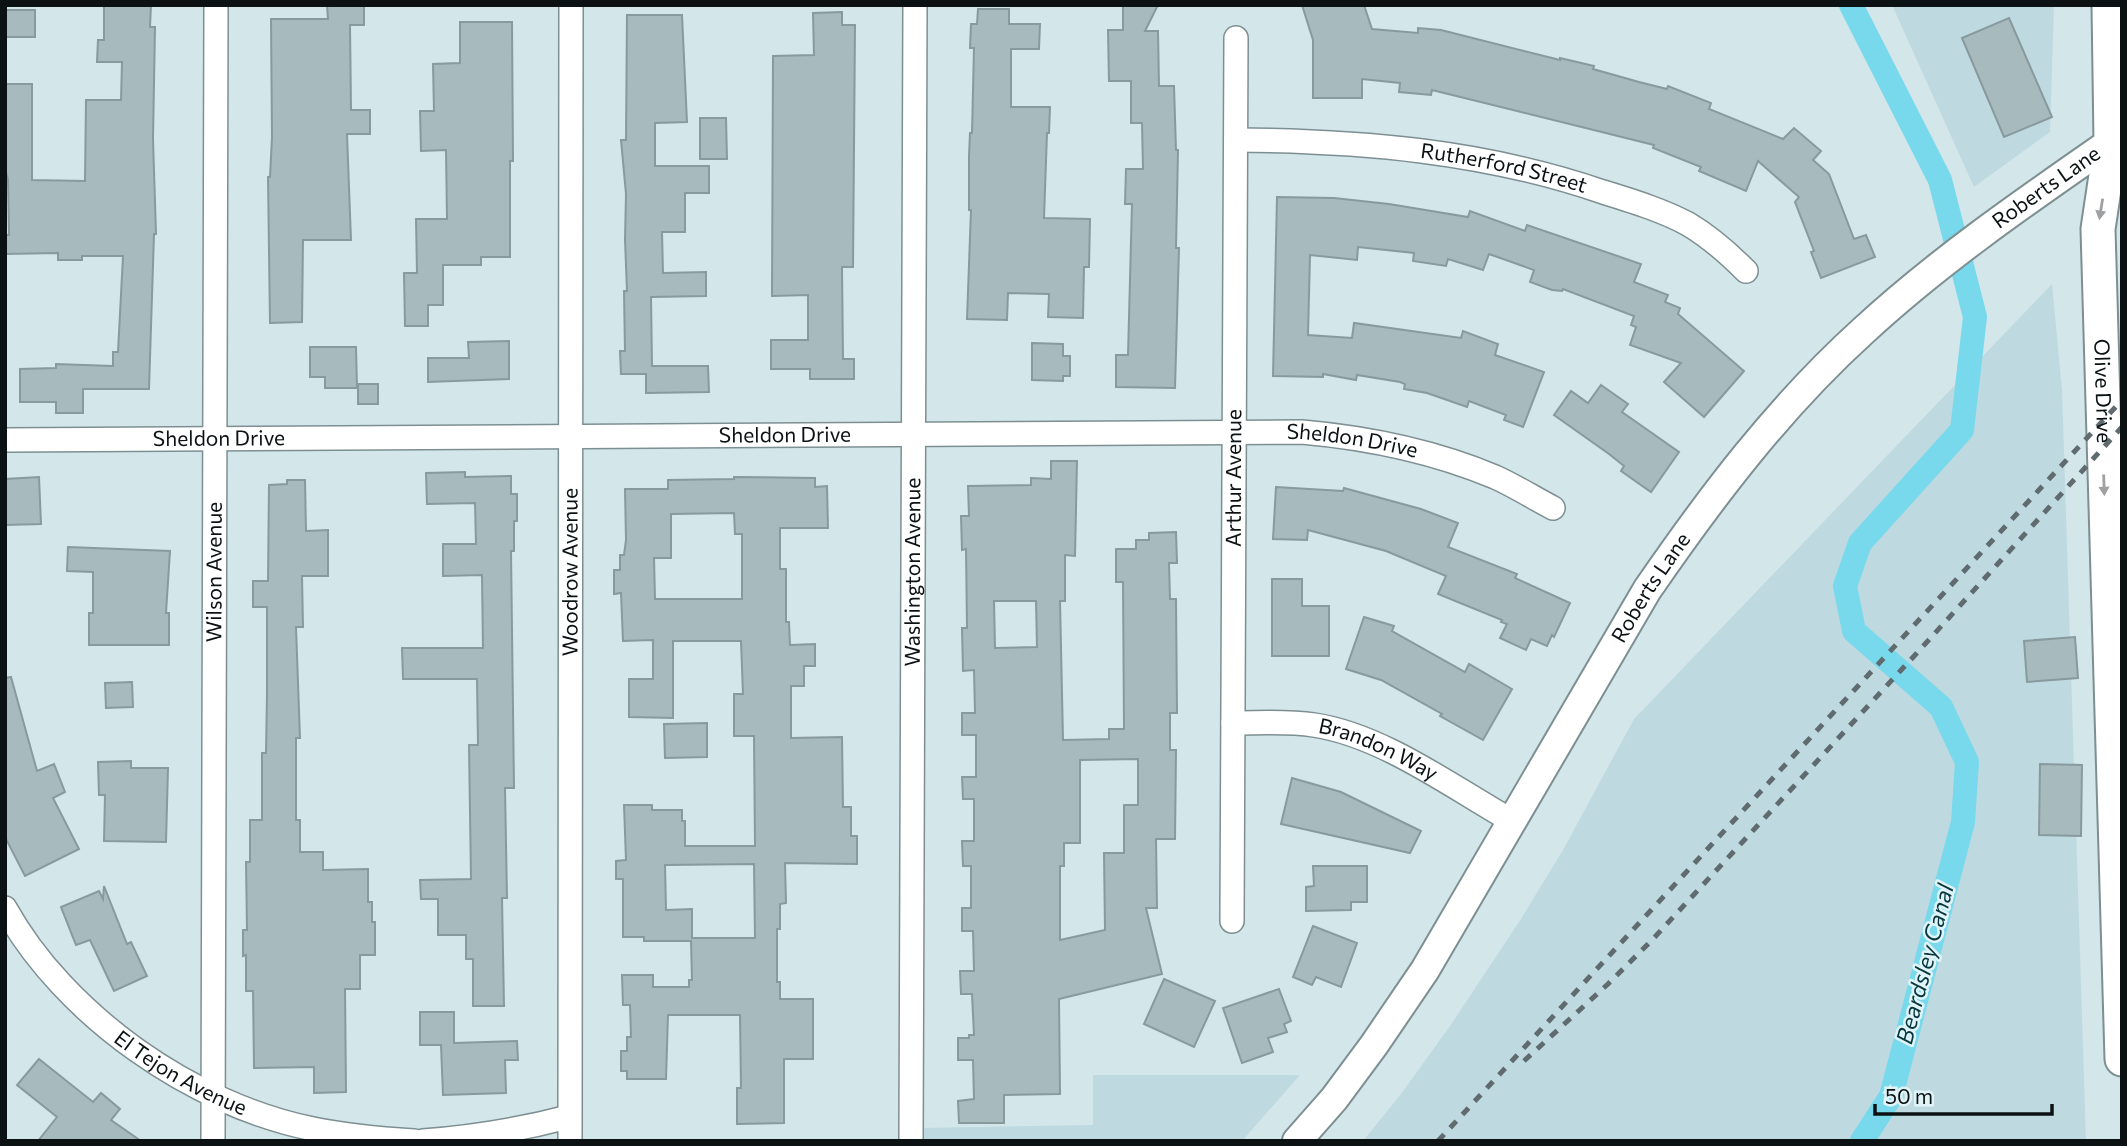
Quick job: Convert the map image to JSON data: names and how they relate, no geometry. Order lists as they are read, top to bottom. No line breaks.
{"streets":{"main road":["Olive Drive"],"street":["Rutherford Street","Roberts Lane","Sheldon Drive","Arthur Avenue","Wilson Avenue","Woodrow Avenue","Washington Avenue","Brandon Way","El Tejon Avenue"]},"crossings":[["Rutherford Street","Arthur Avenue"],["Roberts Lane","Olive Drive"],["Roberts Lane","Brandon Way"],["Sheldon Drive","Arthur Avenue"],["Sheldon Drive","Wilson Avenue"],["Sheldon Drive","Woodrow Avenue"],["Sheldon Drive","Washington Avenue"],["Arthur Avenue","Brandon Way"],["Wilson Avenue","El Tejon Avenue"]],"one_way":["Olive Drive"],"water":["Beardsley Canal"],"scale_bar":"50 m"}
